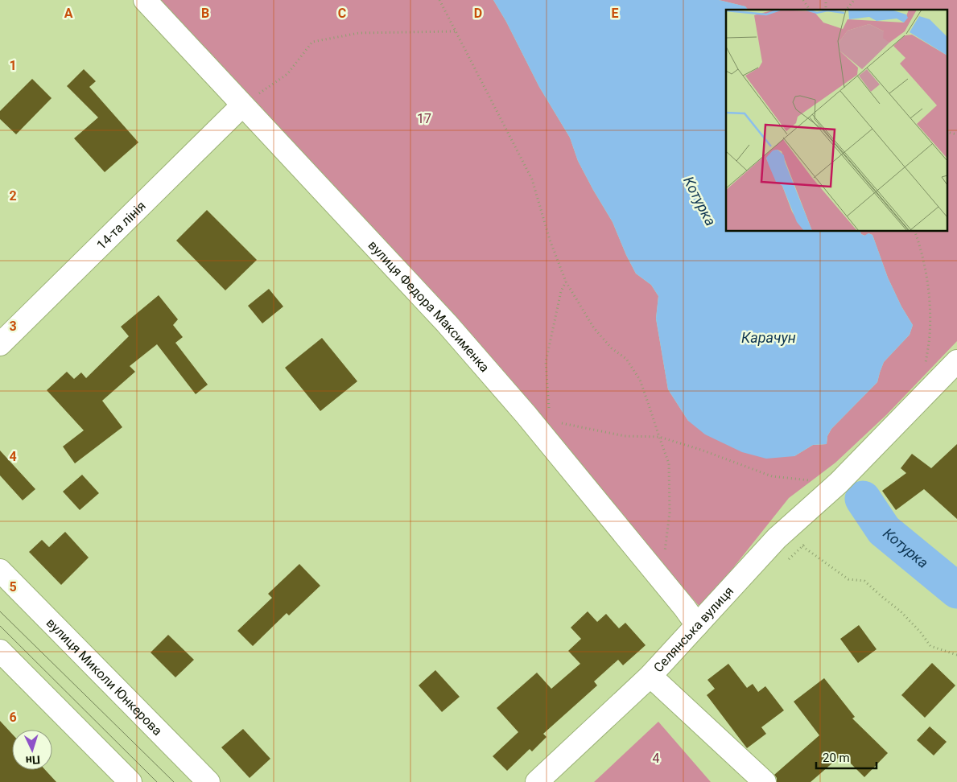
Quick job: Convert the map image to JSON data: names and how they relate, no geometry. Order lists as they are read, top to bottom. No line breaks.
{"streets":{"street":["14-та лінія","вулиця Федора Максименка","Селянська вулиця","вулиця Миколи Юнкерова"]},"crossings":[["14-та лінія","вулиця Федора Максименка"],["вулиця Федора Максименка","Селянська вулиця"]],"water":["Котурка","Карачун"],"parks":["17","4"],"scale_bar":"20 m","north":"bottom","grid":{"columns":["A","B","C","D","E"],"rows":["1","2","3","4","5","6"]}}
